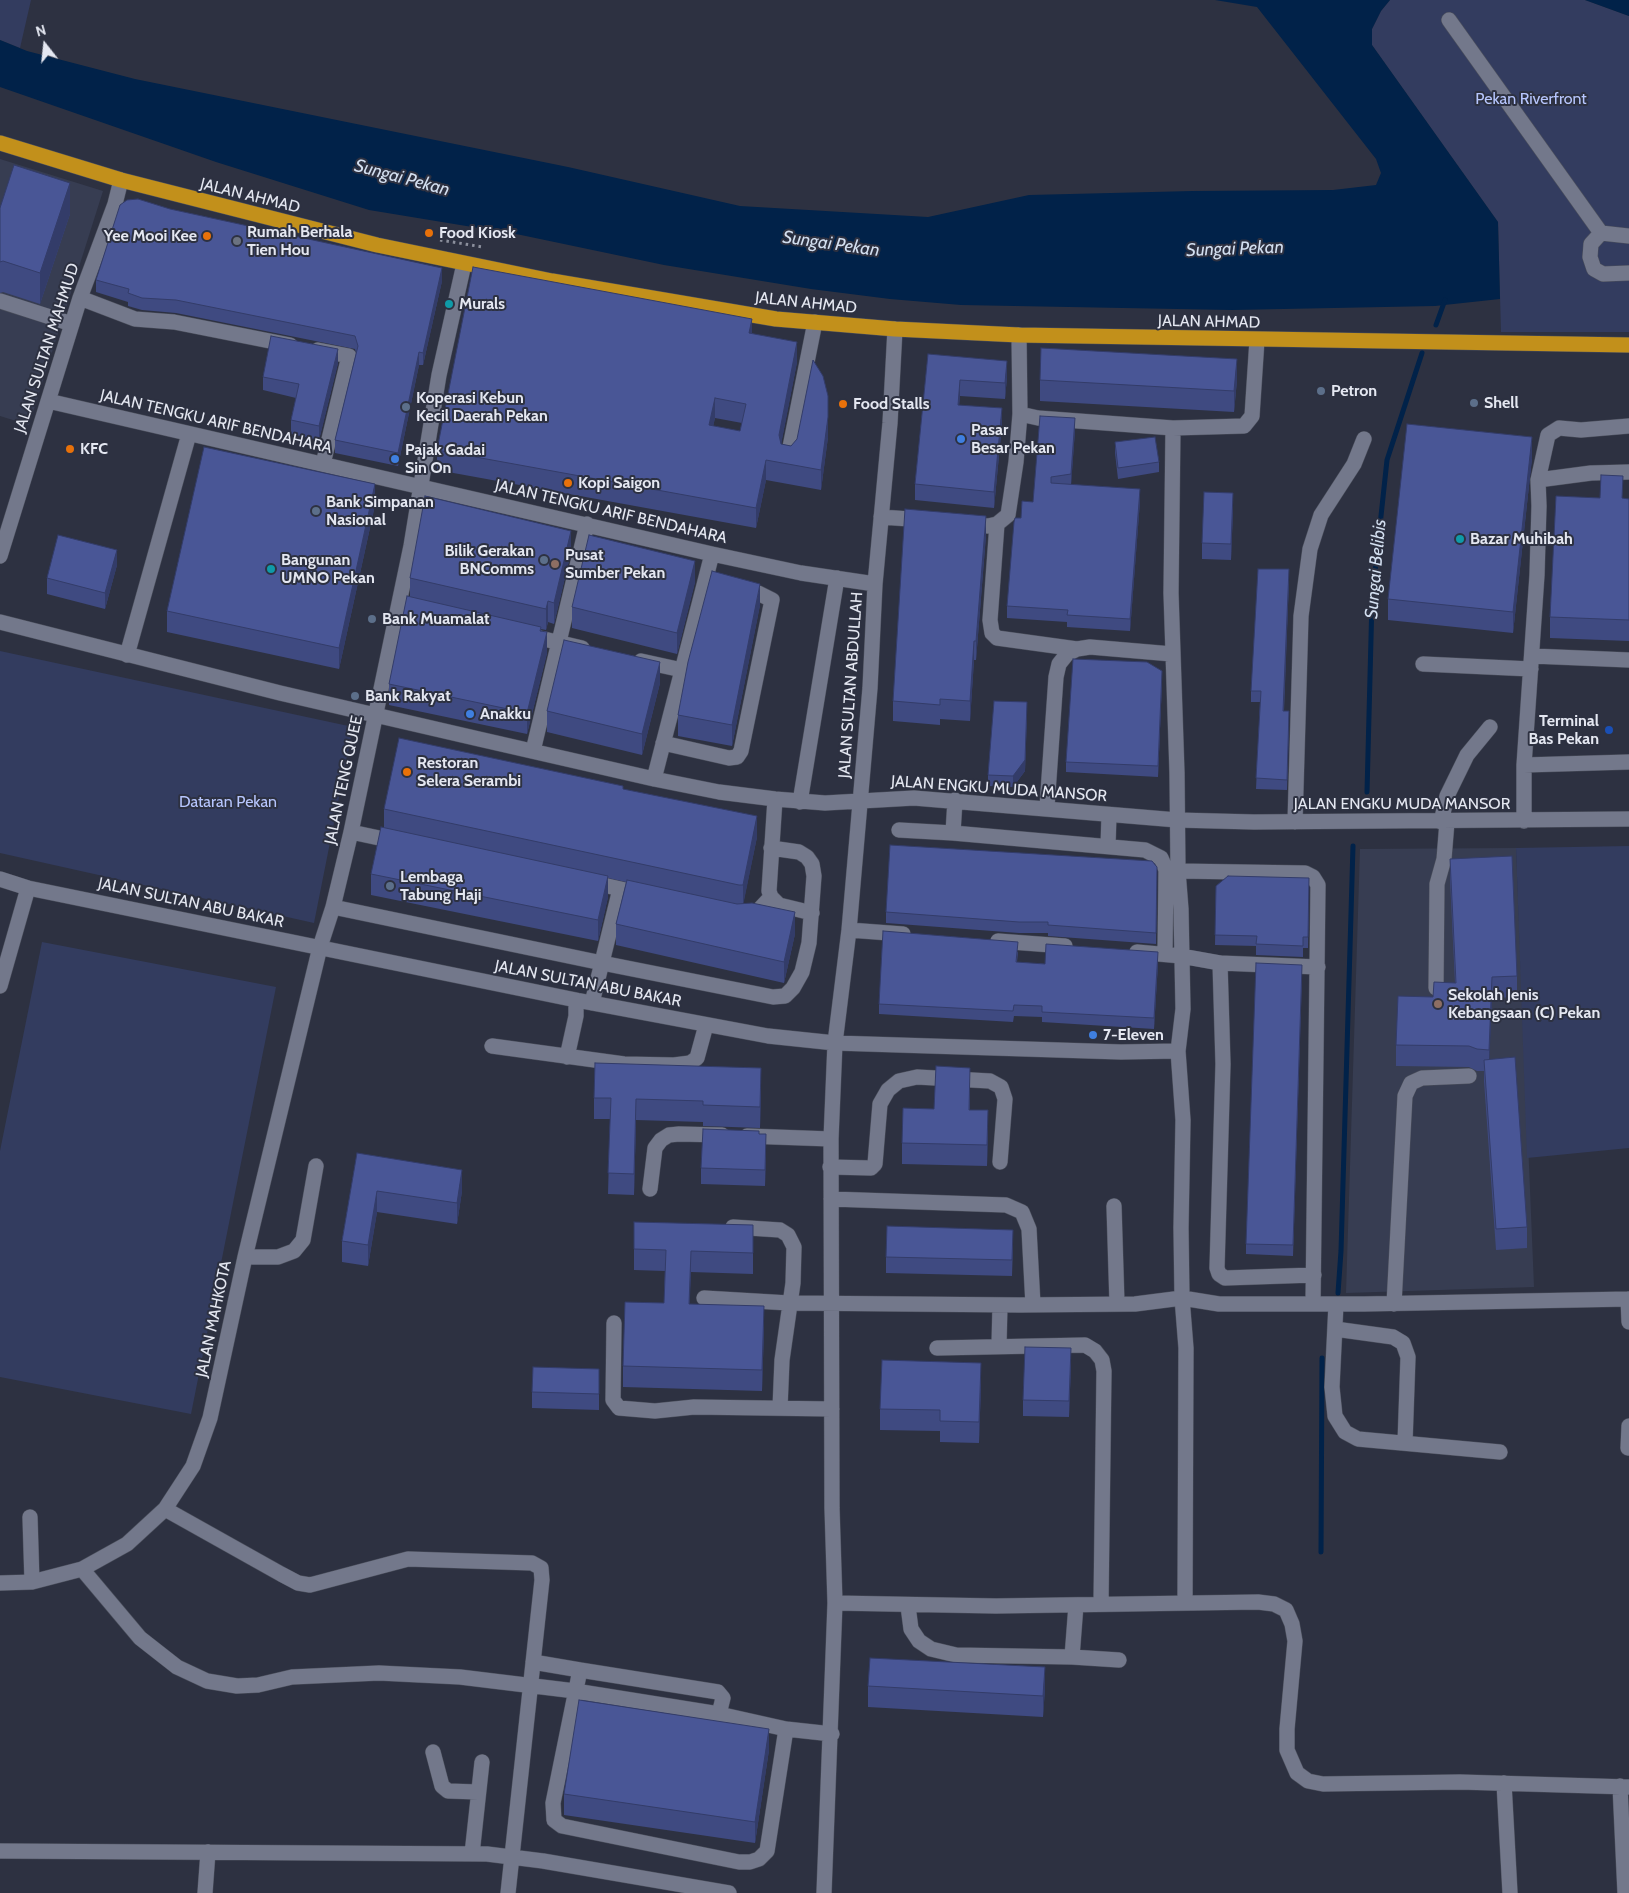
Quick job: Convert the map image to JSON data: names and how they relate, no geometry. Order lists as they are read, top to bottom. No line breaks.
{"streets":{"highway":["JALAN AHMAD"],"street":["JALAN SULTAN MAHMUD","JALAN TENGKU ARIF BENDAHARA","JALAN SULTAN ABDULLAH","JALAN TENG QUEE","JALAN ENGKU MUDA MANSOR","JALAN SULTAN ABU BAKAR","JALAN MAHKOTA"]},"crossings":[["JALAN AHMAD","JALAN SULTAN MAHMUD"],["JALAN AHMAD","JALAN SULTAN ABDULLAH"],["JALAN AHMAD","JALAN TENG QUEE"],["JALAN SULTAN MAHMUD","JALAN TENGKU ARIF BENDAHARA"],["JALAN TENGKU ARIF BENDAHARA","JALAN SULTAN ABDULLAH"],["JALAN TENGKU ARIF BENDAHARA","JALAN TENG QUEE"],["JALAN SULTAN ABDULLAH","JALAN ENGKU MUDA MANSOR"],["JALAN SULTAN ABDULLAH","JALAN SULTAN ABU BAKAR"],["JALAN TENG QUEE","JALAN ENGKU MUDA MANSOR"],["JALAN TENG QUEE","JALAN SULTAN ABU BAKAR"],["JALAN TENG QUEE","JALAN MAHKOTA"],["JALAN SULTAN ABU BAKAR","JALAN MAHKOTA"]],"water":["Sungai Pekan","Sungai Belibis"],"parks":["Pekan Riverfront","Dataran Pekan"],"places":["Food Kiosk","Yee Mooi Kee","Rumah Berhala Tien Hou","Murals","Petron","Shell","Food Stalls","Koperasi Kebun Kecil Daerah Pekan","Pasar Besar Pekan","KFC","Pajak Gadai Sin On","Kopi Saigon","Bank Simpanan Nasional","Bazar Muhibah","Bilik Gerakan BNComms","Pusat Sumber Pekan","Bangunan UMNO Pekan","Bank Muamalat","Bank Rakyat","Anakku","Terminal Bas Pekan","Restoran Selera Serambi","Lembaga Tabung Haji","Sekolah Jenis Kebangsaan (C) Pekan","7-Eleven"],"north":"top"}
